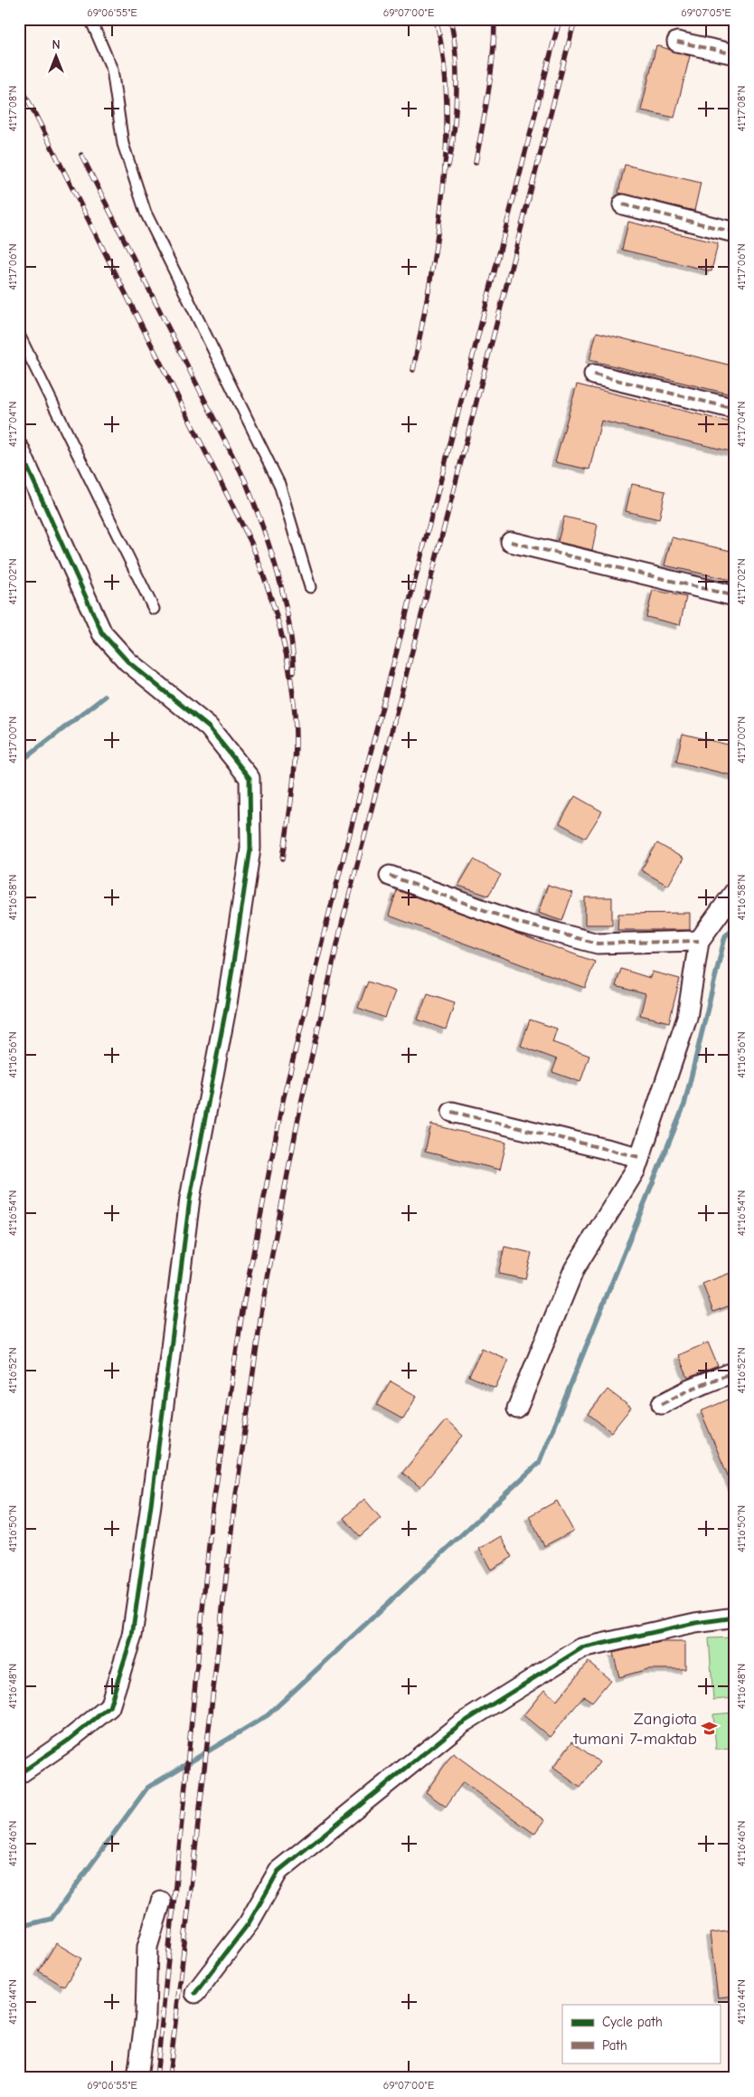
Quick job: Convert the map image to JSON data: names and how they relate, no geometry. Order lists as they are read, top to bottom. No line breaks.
{"places":{"school or university":["Zangiota tumani 7-maktab"]},"legend":["Cycle path","Path"],"north":"top","coordinates":["69°06'55\"E","69°07'00\"E","69°07'05\"E","41°17'08\"N","41°17'06\"N","41°17'04\"N","41°17'02\"N","41°17'00\"N","41°16'58\"N","41°16'56\"N","41°16'54\"N","41°16'52\"N","41°16'50\"N","41°16'48\"N","41°16'46\"N","41°16'44\"N"]}
